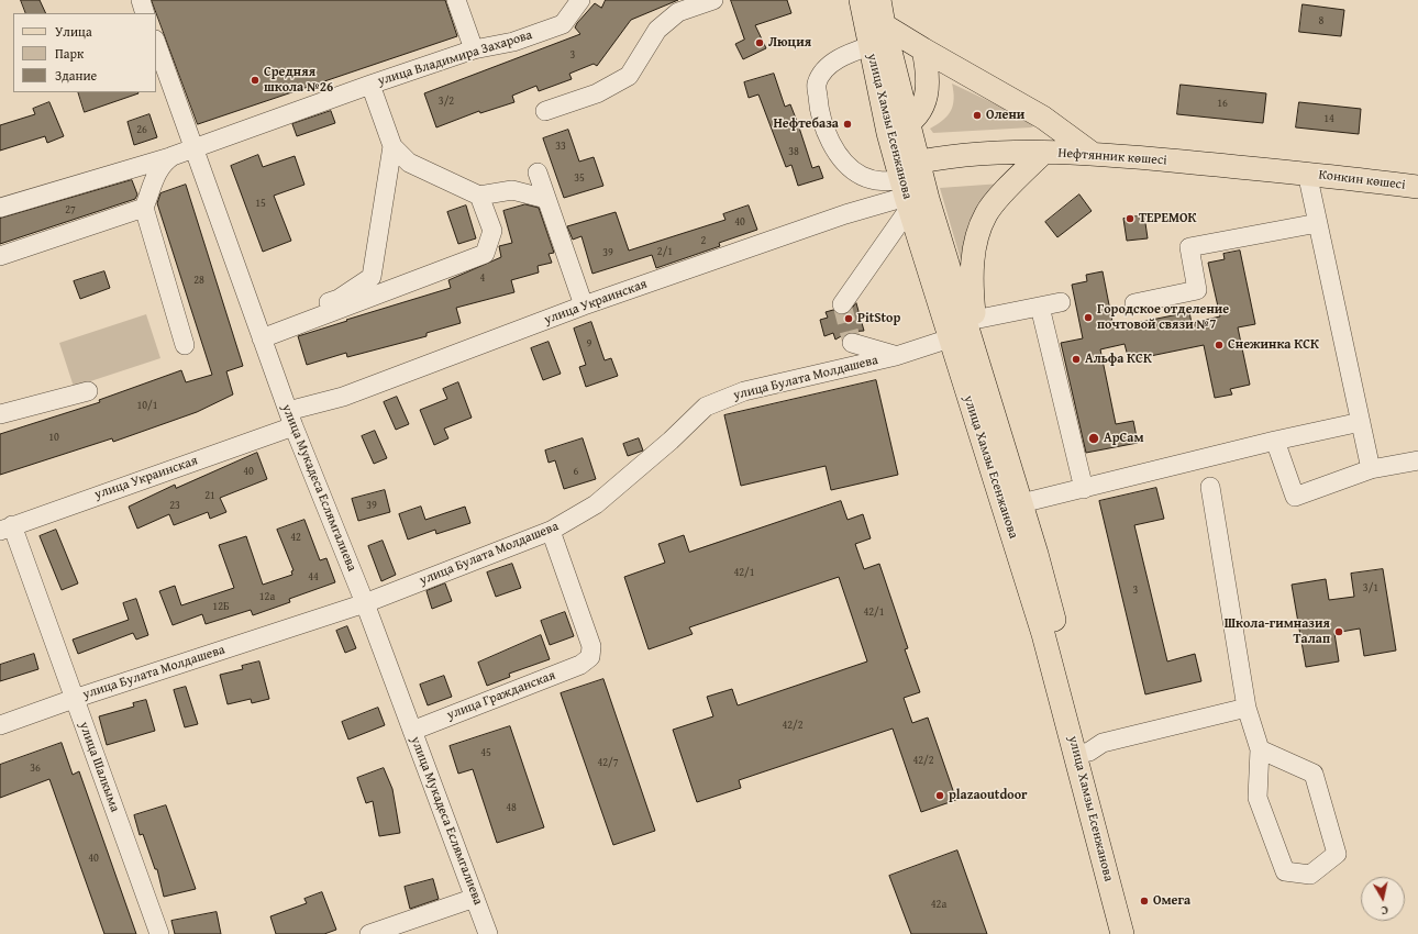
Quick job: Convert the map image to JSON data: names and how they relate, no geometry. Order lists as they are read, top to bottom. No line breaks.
{"streets":{"main road":["улица Хамзы Есенжанова","Нефтянник көшесі","Конкин көшесі"],"street":["улица Владимира Захарова","улица Украинская","улица Булата Молдашева","улица Мукадеса Еслямгалиева","улица Гражданская","улица Шалкыма"]},"crossings":[["улица Владимира Захарова","улица Мукадеса Еслямгалиева"],["улица Хамзы Есенжанова","Нефтянник көшесі"],["улица Хамзы Есенжанова","улица Украинская"],["улица Хамзы Есенжанова","улица Булата Молдашева"],["Нефтянник көшесі","Конкин көшесі"],["Нефтянник көшесі","улица Украинская"],["улица Украинская","улица Мукадеса Еслямгалиева"],["улица Украинская","улица Шалкыма"],["улица Булата Молдашева","улица Мукадеса Еслямгалиева"],["улица Булата Молдашева","улица Гражданская"],["улица Булата Молдашева","улица Шалкыма"],["улица Мукадеса Еслямгалиева","улица Гражданская"]],"places":["Люция","Средняя школа №26","Олени","Нефтебаза","ТЕРЕМОК","Городское отделение почтовой связи №7","PitStop","Снежинка КСК","Альфа КСК","АрСам","Школа-гимназия Талап","plazaoutdoor","Омега"],"house_numbers":["8","3","3/2","16","14","26","33","38","35","15","27","40","2","2/1","39","4","28","9","10/1","10","40","6","21","23","39","42","42/1","44","3/1","3","12а","12Б","42/1","42/2","45","42/2","42/7","36","48","40","42а"],"legend":["Улица","Парк","Здание"],"north":"bottom"}
